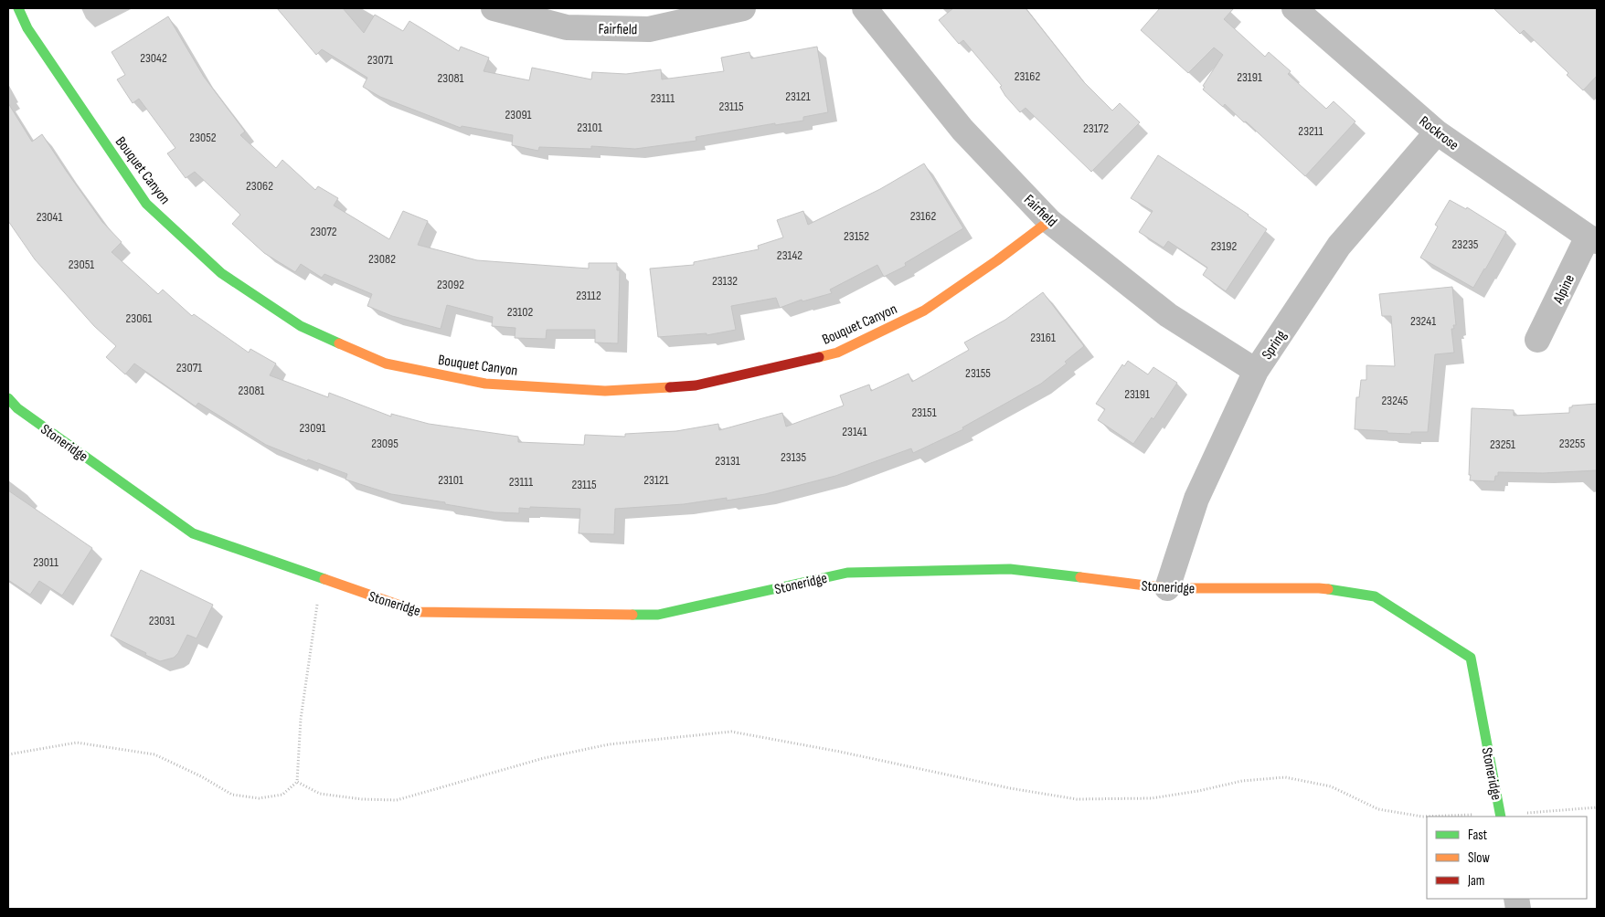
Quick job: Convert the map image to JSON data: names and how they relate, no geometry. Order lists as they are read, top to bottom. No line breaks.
{"streets":{"street":["Fairfield","Rockrose","Bouquet Canyon","Alpine","Spring","Stoneridge"]},"crossings":[["Fairfield","Bouquet Canyon"],["Fairfield","Spring"],["Rockrose","Alpine"],["Rockrose","Spring"],["Spring","Stoneridge"]],"house_numbers":["23042","23071","23162","23191","23081","23121","23111","23115","23091","23101","23172","23211","23052","23062","23162","23041","23072","23152","23235","23192","23142","23082","23051","23132","23092","23112","23102","23061","23241","23161","23071","23155","23081","23191","23245","23151","23091","23141","23095","23255","23251","23135","23131","23101","23121","23111","23115","23011","23031"],"legend":["Fast","Slow","Jam"]}
